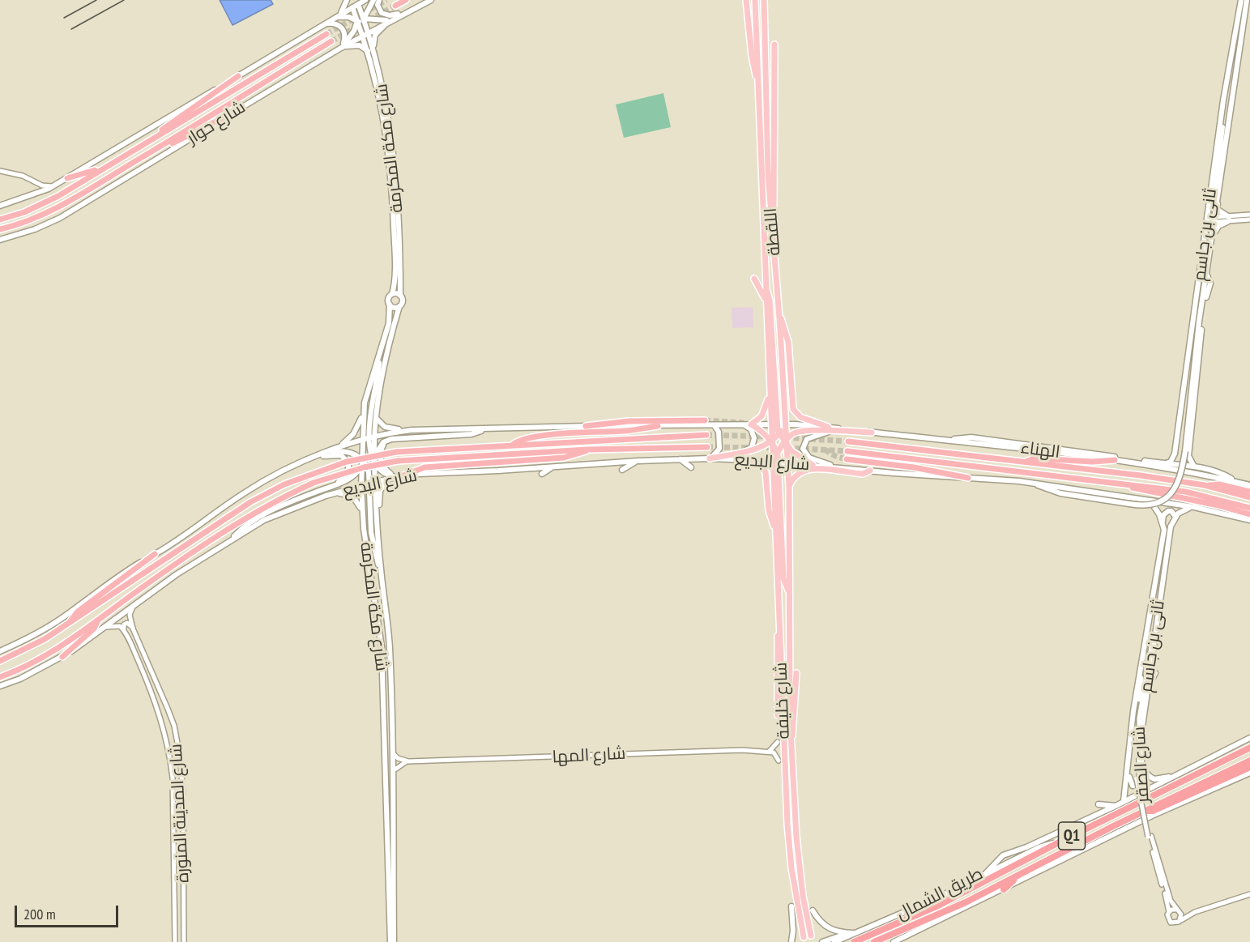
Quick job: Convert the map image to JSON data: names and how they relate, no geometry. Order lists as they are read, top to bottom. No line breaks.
{"streets":{"highway":["شارع حوار","الهناء","شارع البديع","Q1","طريق الشمال"],"main road":["شارع مكة المكرمة","اللقطة","ثانى بن جاسم","شارع خليفة"],"street":["شارع المها","شارع الصقر","شارع المدينة المنورة"]},"crossings":[["شارع حوار","شارع مكة المكرمة"],["شارع مكة المكرمة","شارع البديع"],["شارع مكة المكرمة","شارع المها"],["اللقطة","شارع البديع"],["اللقطة","شارع خليفة"],["ثانى بن جاسم","الهناء"],["ثانى بن جاسم","شارع الصقر"],["ثانى بن جاسم","طريق الشمال"],["الهناء","شارع البديع"],["شارع البديع","شارع خليفة"],["شارع البديع","شارع المدينة المنورة"]],"scale_bar":"200 m"}
